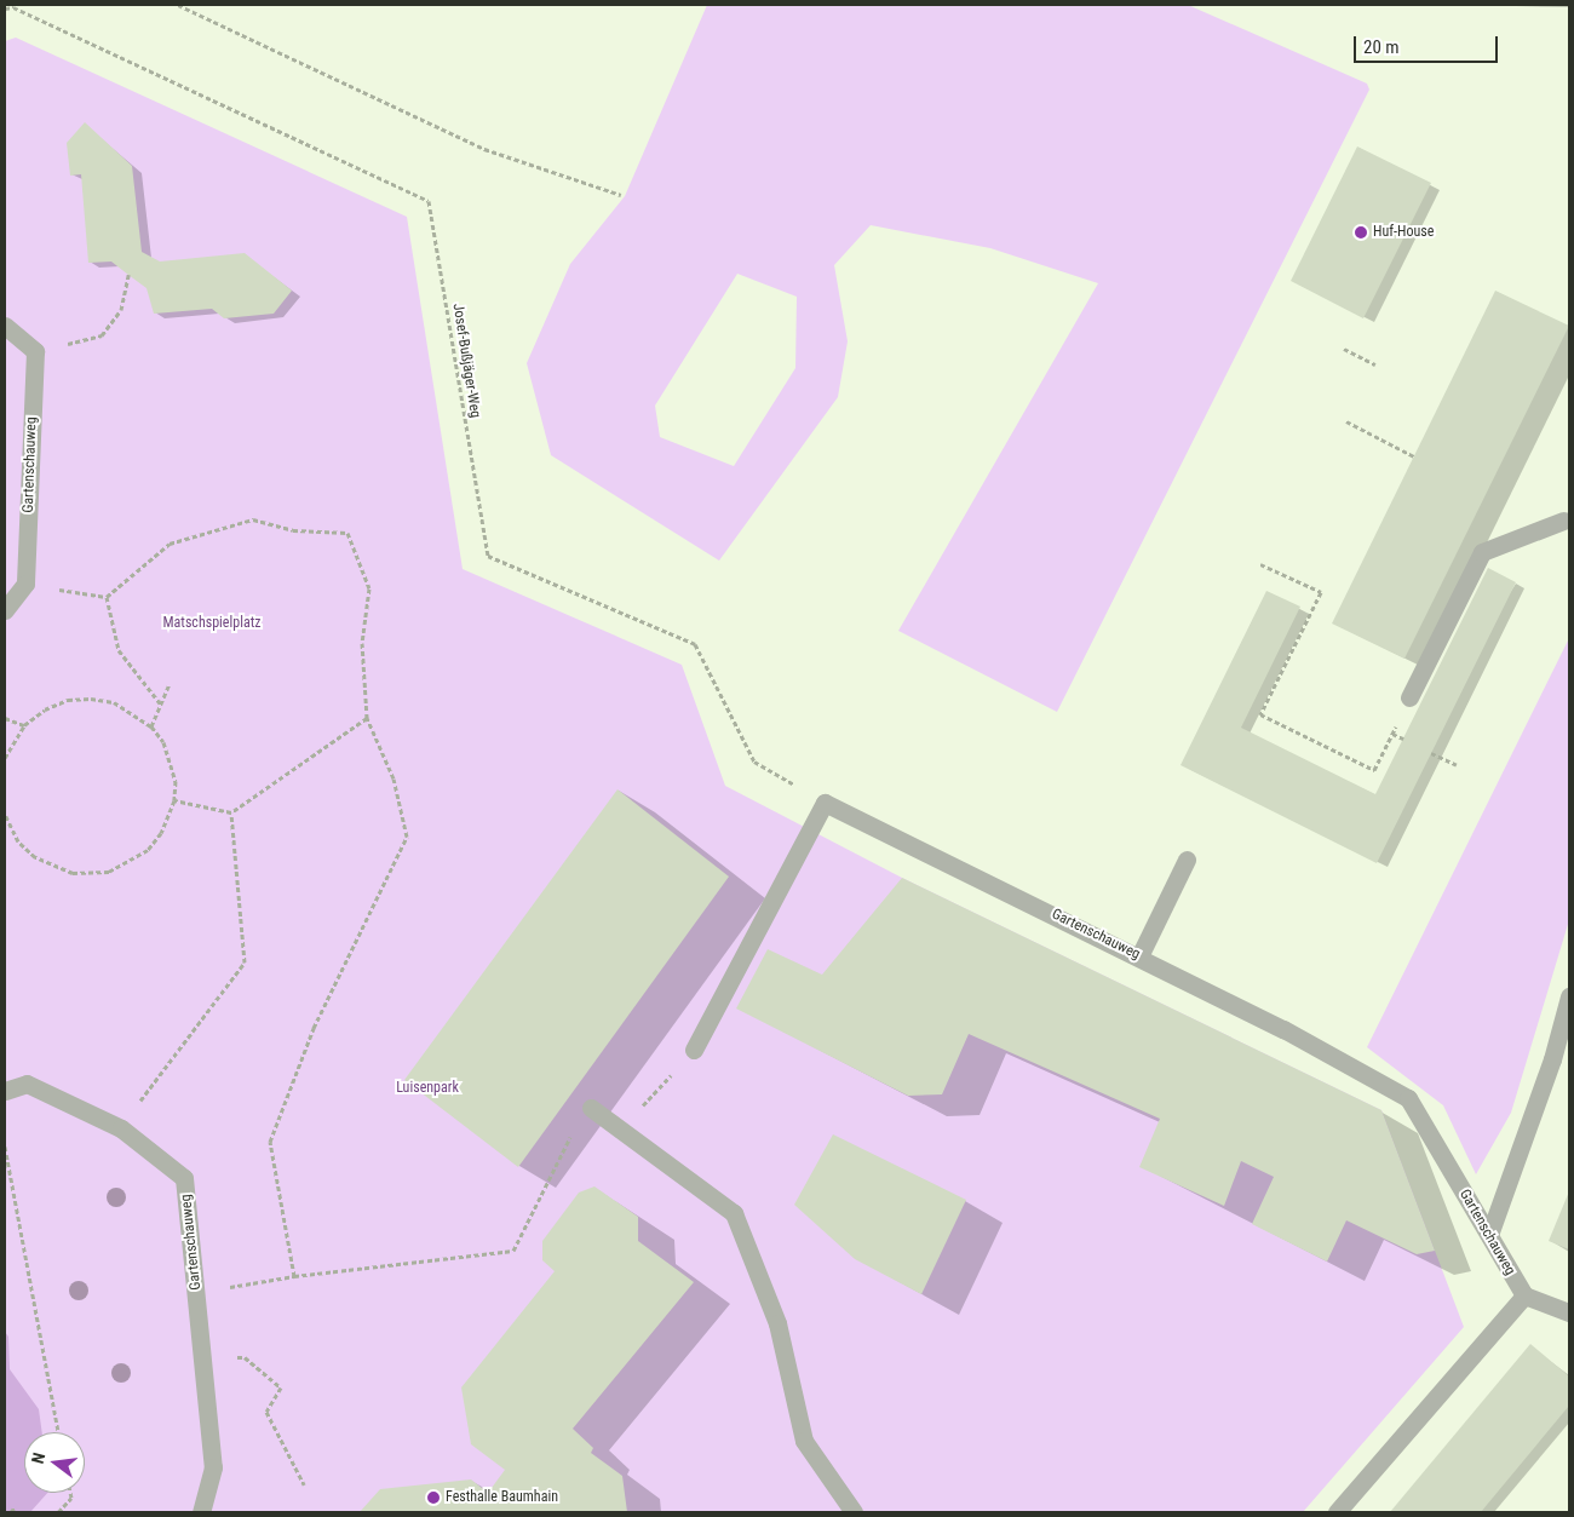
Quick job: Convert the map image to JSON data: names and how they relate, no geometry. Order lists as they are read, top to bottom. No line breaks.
{"streets":{"street":["Gartenschauweg"],"path":["Josef-Bußjäger-Weg"]},"crossings":[["Josef-Bußjäger-Weg","Gartenschauweg"]],"parks":["Matschspielplatz","Luisenpark"],"places":["Huf-House","Festhalle Baumhain"],"scale_bar":"20 m","north":"left"}
